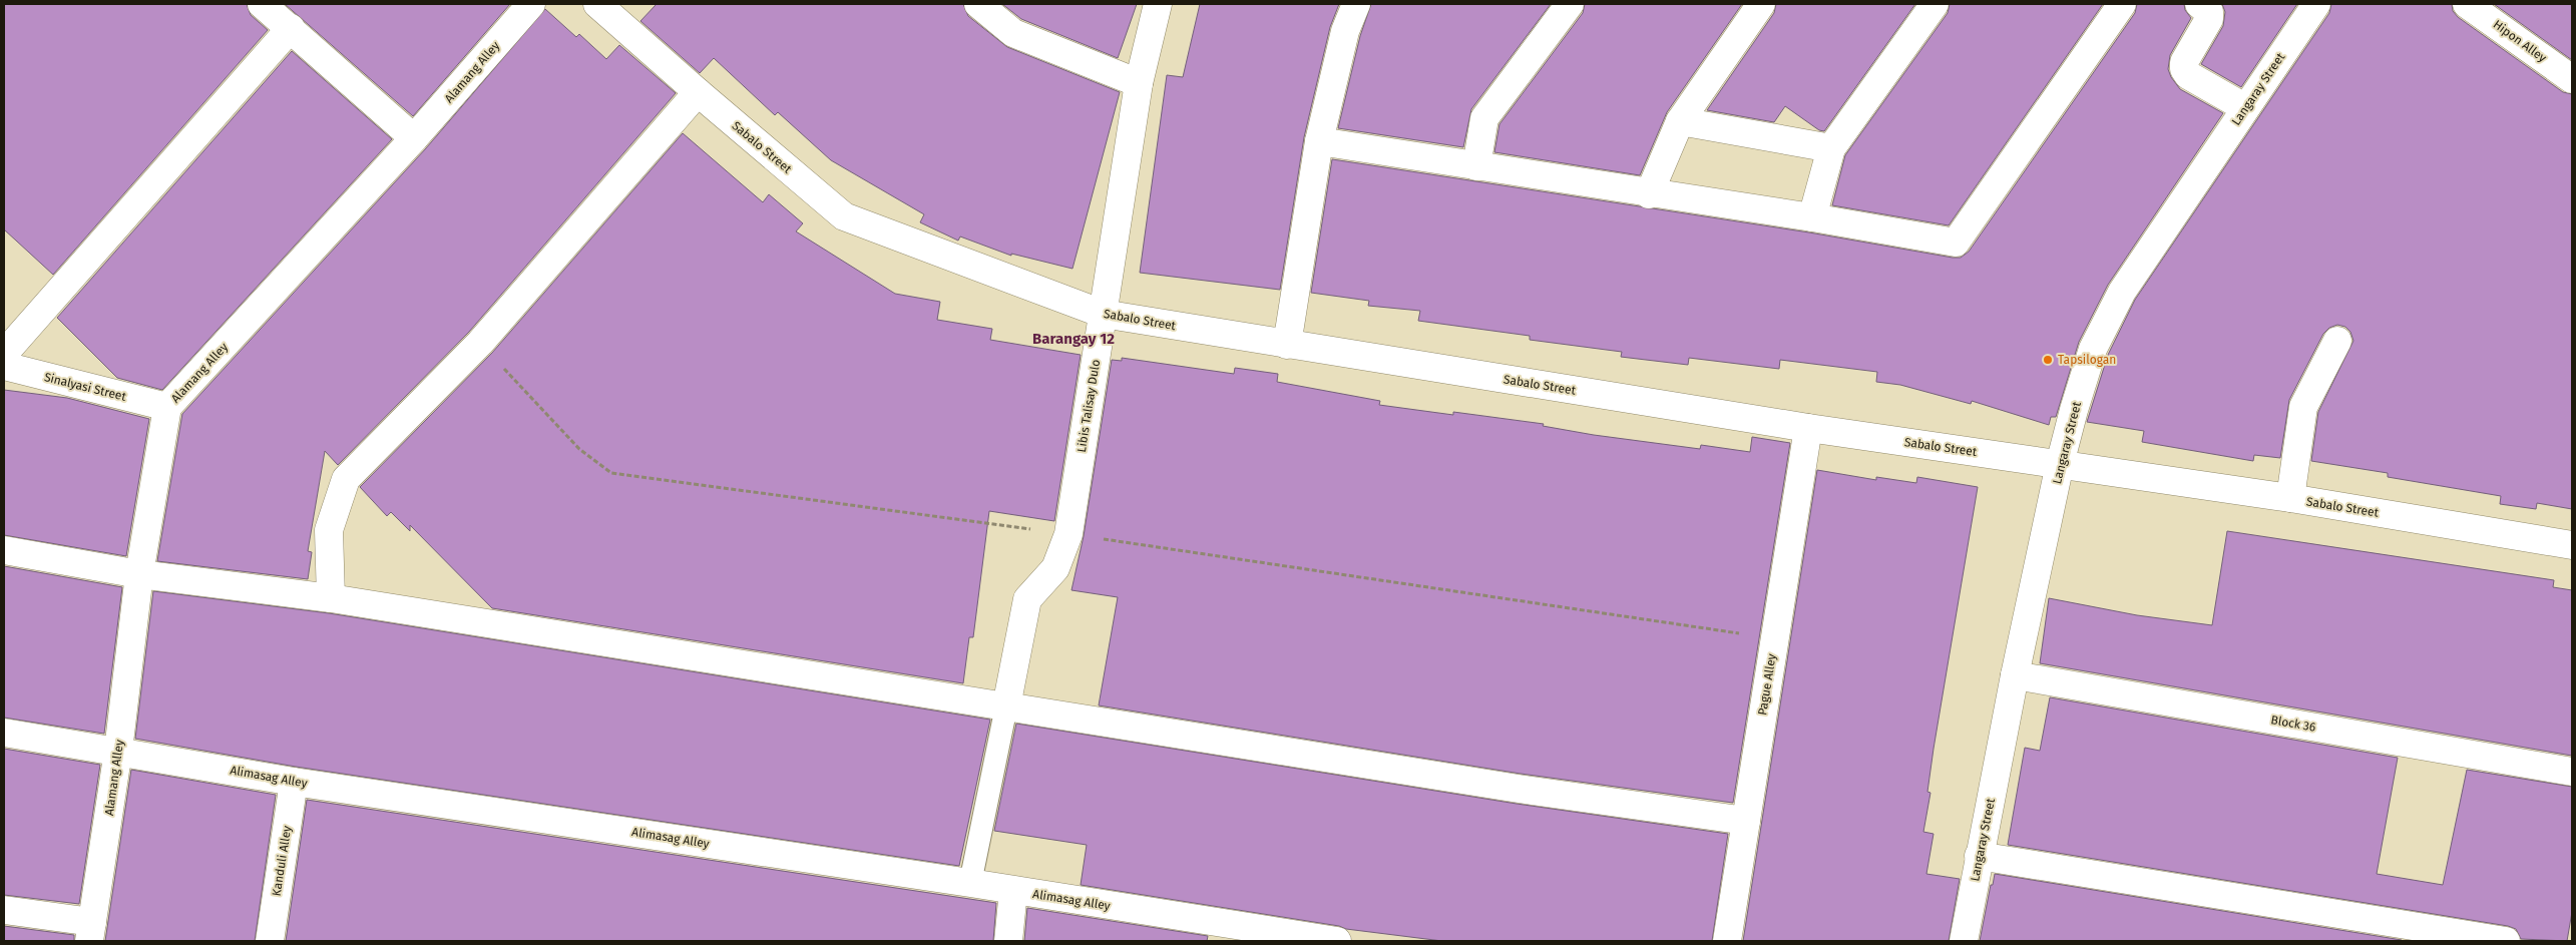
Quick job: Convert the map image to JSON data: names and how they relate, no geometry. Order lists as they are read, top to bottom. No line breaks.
{"streets":{"street":["Hipon Alley","Alamang Alley","Langaray Street","Sabalo Street","Sinalyasi Street","Libis Talisay Dulo","Pague Alley","Block 36","Alimasag Alley","Kanduli Alley"]},"crossings":[["Alamang Alley","Sinalyasi Street"],["Alamang Alley","Alimasag Alley"],["Langaray Street","Sabalo Street"],["Langaray Street","Block 36"],["Sabalo Street","Libis Talisay Dulo"],["Sabalo Street","Pague Alley"],["Alimasag Alley","Kanduli Alley"]],"districts":["Barangay 12"],"places":["Tapsilogan"]}
